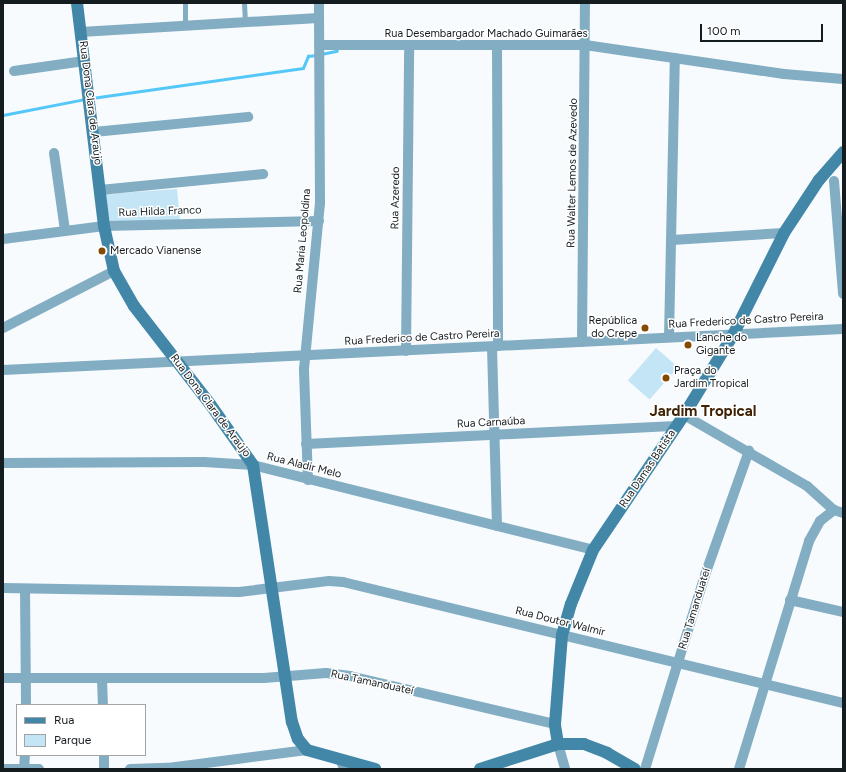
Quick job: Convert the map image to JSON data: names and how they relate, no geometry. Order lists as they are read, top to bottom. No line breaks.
{"streets":{"main road":["Rua Dona Clara de Araújo","Rua Damas Batista"],"street":["Rua Desembargador Machado Guimarães","Rua Walter Lemos de Azevedo","Rua Azeredo","Rua Hilda Franco","Rua Maria Leopoldina","Rua Frederico de Castro Pereira","Rua Carnaúba","Rua Aladir Melo","Rua Tamanduateí","Rua Doutor Walmir"]},"crossings":[["Rua Desembargador Machado Guimarães","Rua Walter Lemos de Azevedo"],["Rua Desembargador Machado Guimarães","Rua Azeredo"],["Rua Desembargador Machado Guimarães","Rua Maria Leopoldina"],["Rua Dona Clara de Araújo","Rua Hilda Franco"],["Rua Dona Clara de Araújo","Rua Frederico de Castro Pereira"],["Rua Dona Clara de Araújo","Rua Aladir Melo"],["Rua Dona Clara de Araújo","Rua Tamanduateí"],["Rua Dona Clara de Araújo","Rua Doutor Walmir"],["Rua Walter Lemos de Azevedo","Rua Frederico de Castro Pereira"],["Rua Azeredo","Rua Frederico de Castro Pereira"],["Rua Hilda Franco","Rua Maria Leopoldina"],["Rua Maria Leopoldina","Rua Frederico de Castro Pereira"],["Rua Maria Leopoldina","Rua Carnaúba"],["Rua Maria Leopoldina","Rua Aladir Melo"],["Rua Frederico de Castro Pereira","Rua Damas Batista"],["Rua Carnaúba","Rua Damas Batista"],["Rua Aladir Melo","Rua Damas Batista"],["Rua Damas Batista","Rua Tamanduateí"],["Rua Damas Batista","Rua Doutor Walmir"],["Rua Tamanduateí","Rua Doutor Walmir"]],"districts":["Jardim Tropical"],"places":["Mercado Vianense","República do Crepe","Lanche do Gigante","Praça do Jardim Tropical"],"legend":["Rua","Parque"],"scale_bar":"100 m"}
